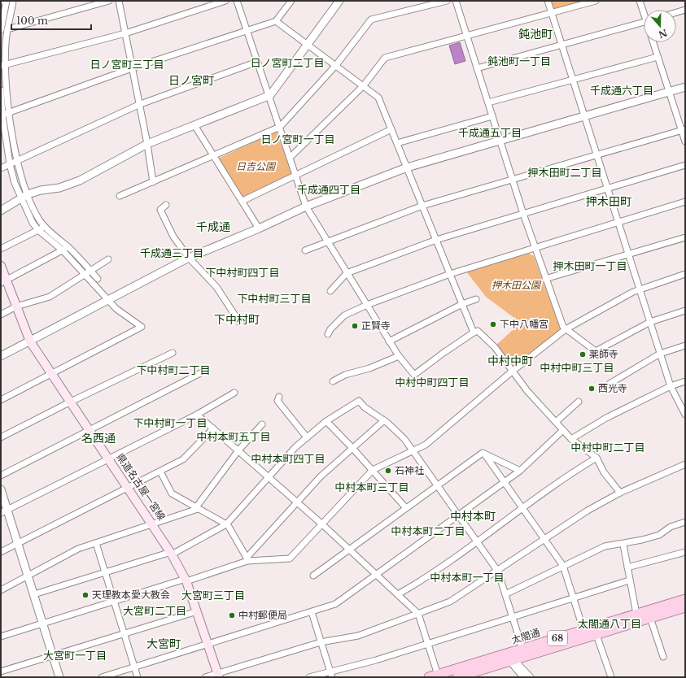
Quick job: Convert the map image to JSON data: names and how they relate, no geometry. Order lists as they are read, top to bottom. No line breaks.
{"streets":{"main road":["県道名古屋一宮線","太閤通","68"]},"districts":["鈍池町","鈍池町一丁目","日ノ宮町二丁目","日ノ宮町三丁目","日ノ宮町","千成通六丁目","千成通五丁目","日ノ宮町一丁目","押木田町二丁目","千成通四丁目","押木田町","千成通","千成通三丁目","押木田町一丁目","下中村町四丁目","下中村町三丁目","下中村町","中村中町","中村中町三丁目","下中村町二丁目","中村中町四丁目","下中村町一丁目","中村本町五丁目","名西通","中村中町二丁目","中村本町四丁目","中村本町三丁目","中村本町","中村本町二丁目","中村本町一丁目","大宮町三丁目","大宮町二丁目","太閤通八丁目","大宮町","大宮町一丁目"],"parks":["日吉公園","押木田公園"],"places":["下中八幡宮","正賢寺","薬師寺","西光寺","石神社","天理教本愛大教会","中村郵便局"],"scale_bar":"100 m","north":"bottom"}
